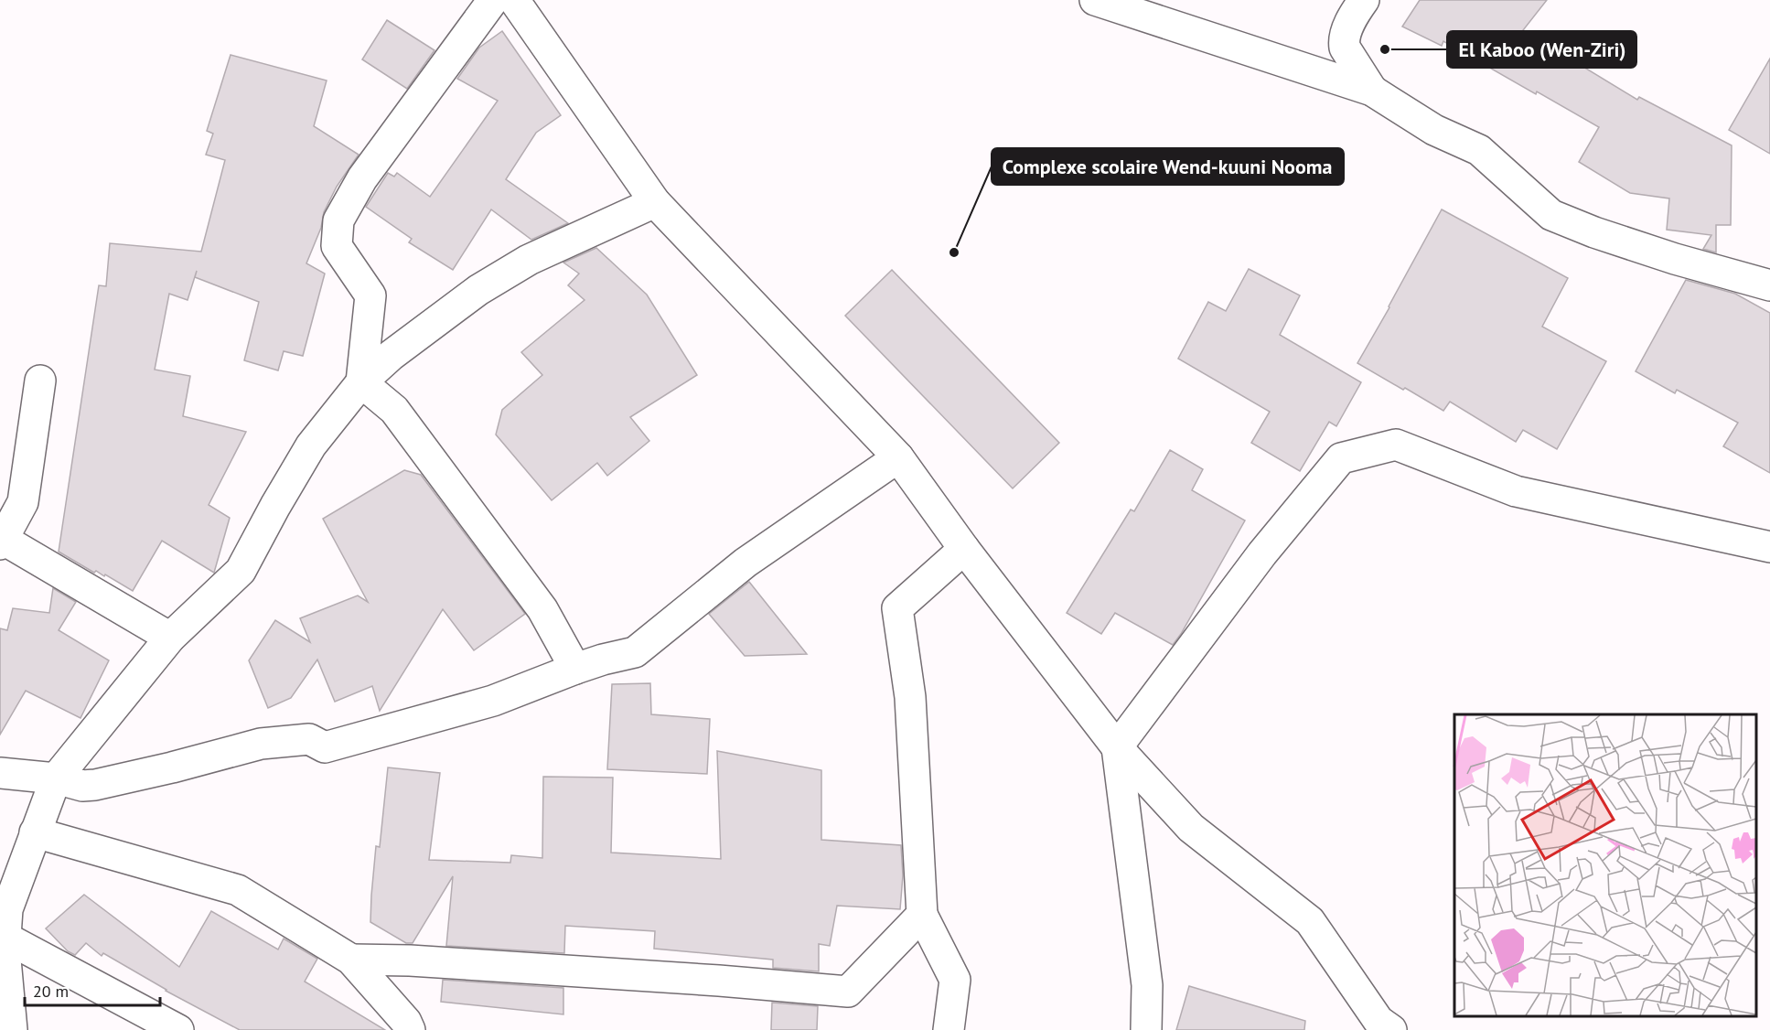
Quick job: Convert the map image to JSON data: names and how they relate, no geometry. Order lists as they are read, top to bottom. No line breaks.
{"places":["El Kaboo (Wen-Ziri)","Complexe scolaire Wend-kuuni Nooma"],"scale_bar":"20 m"}
